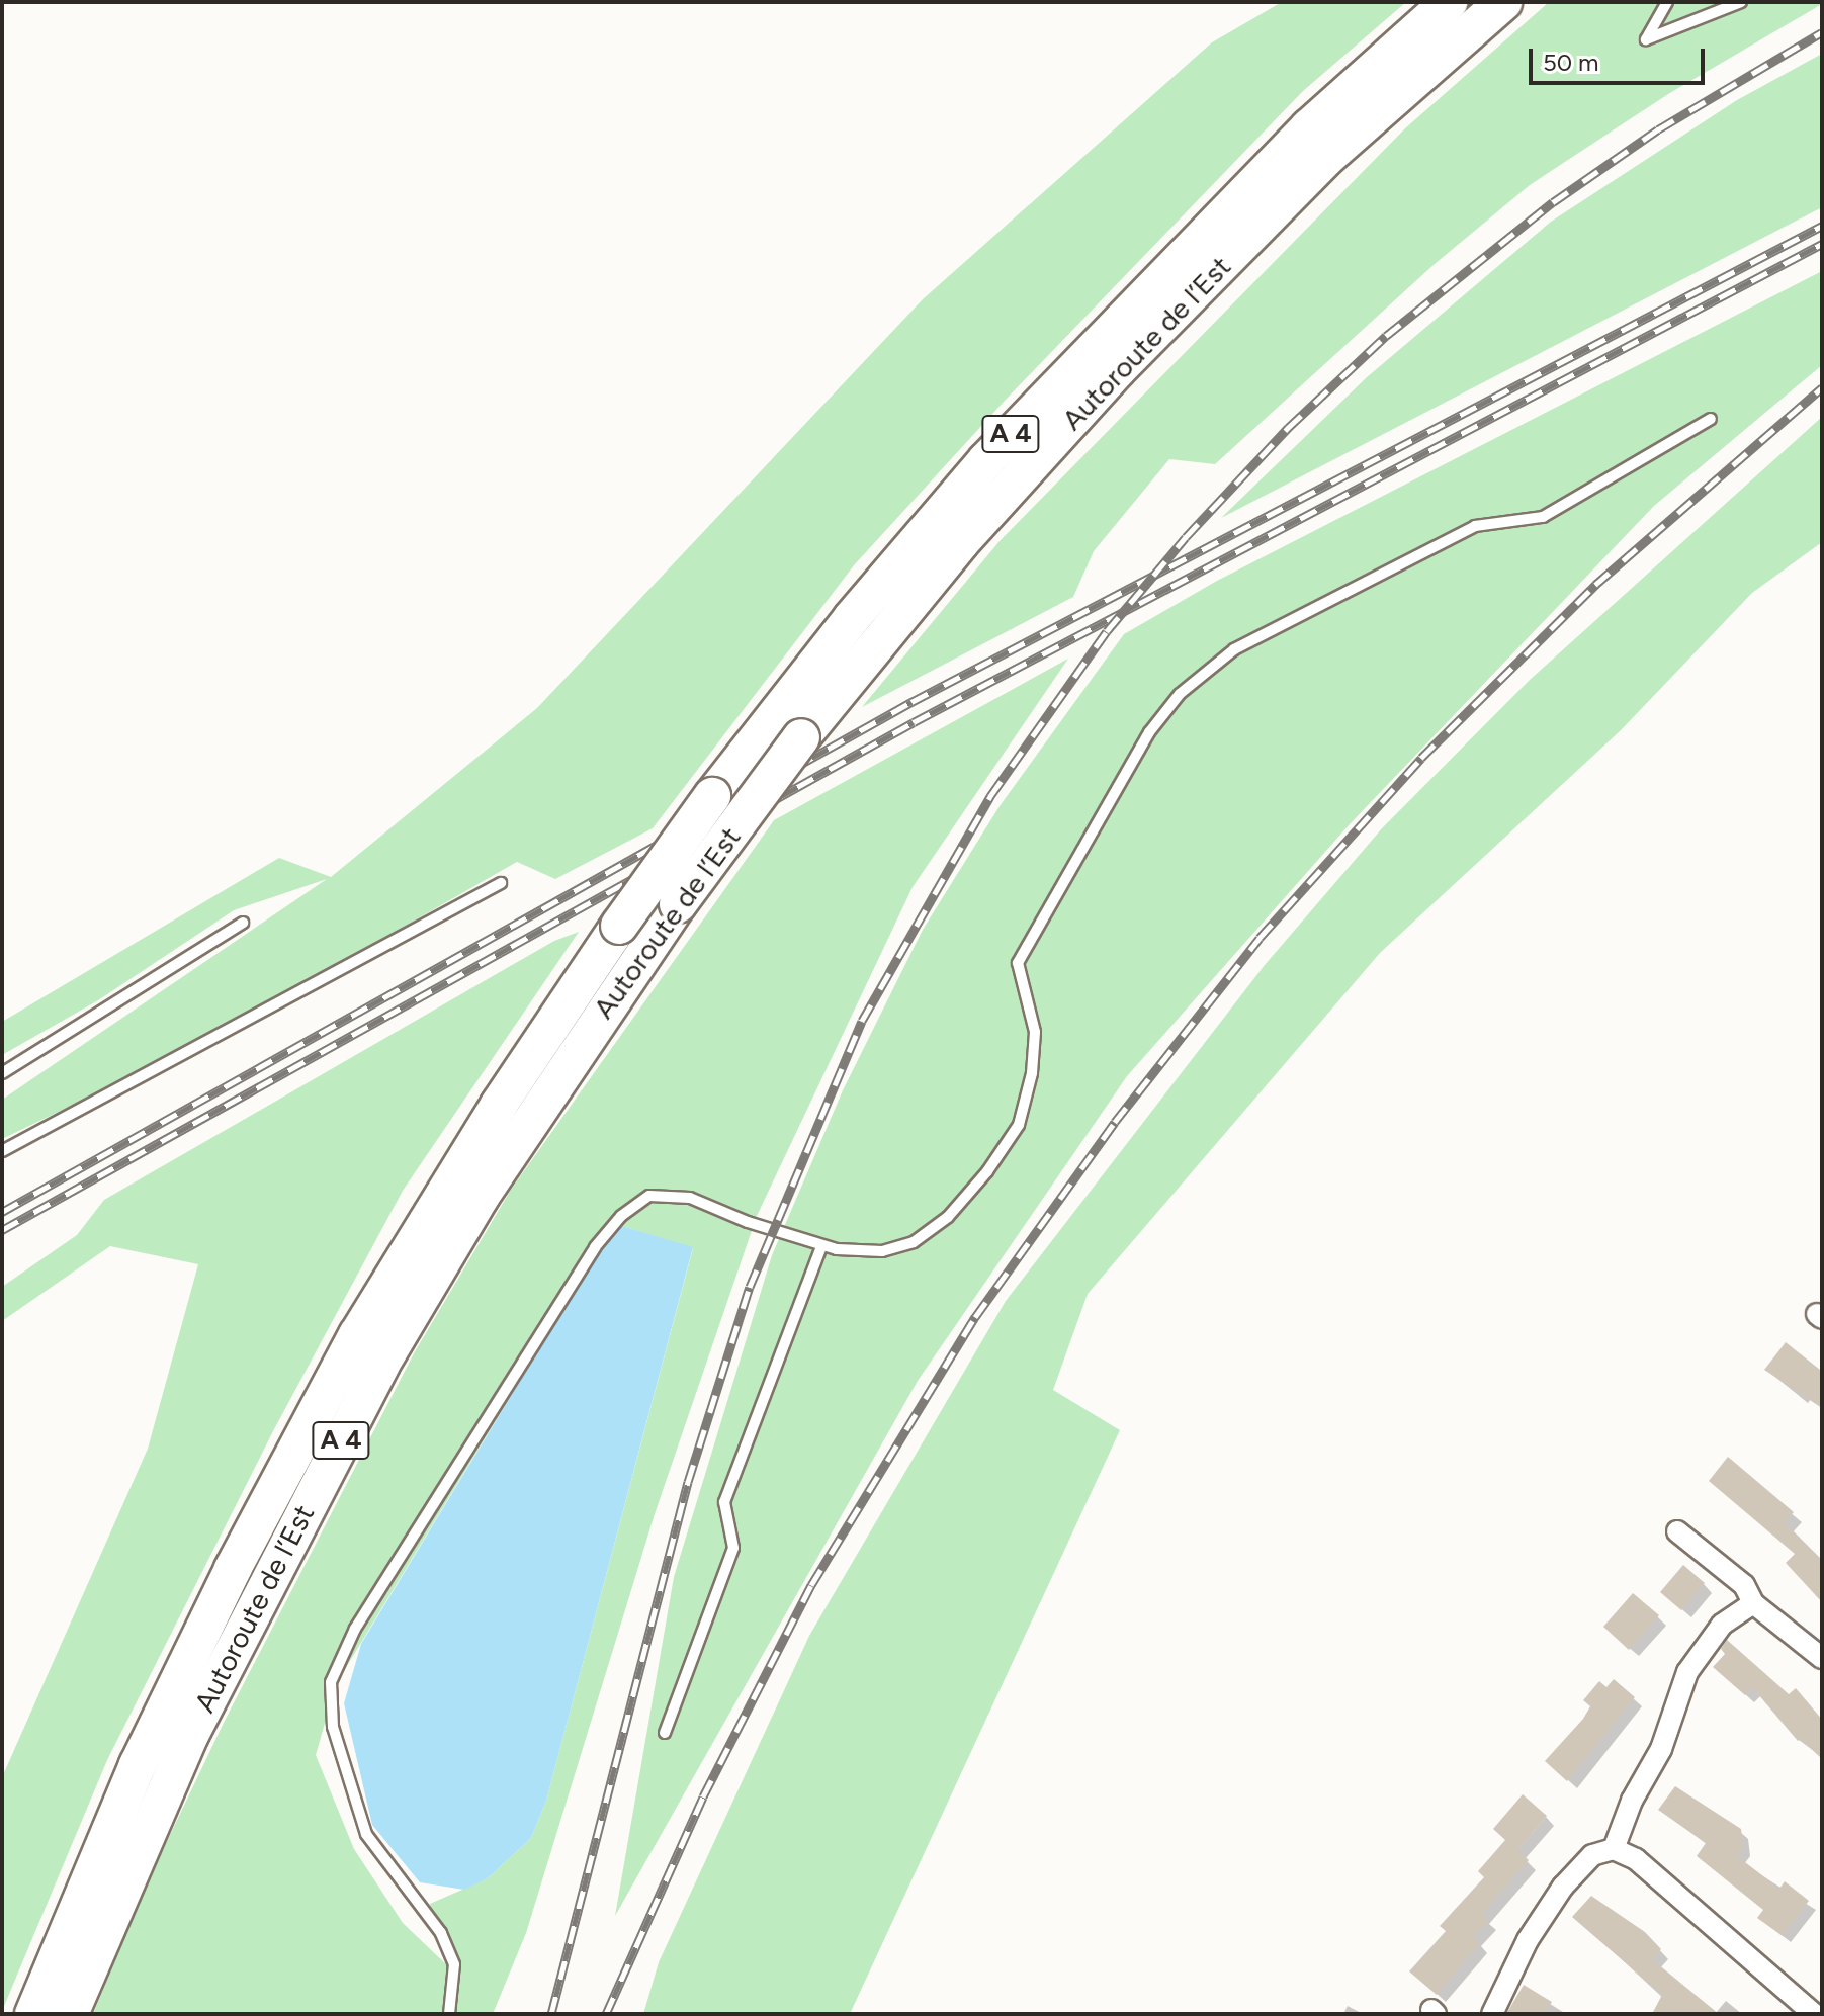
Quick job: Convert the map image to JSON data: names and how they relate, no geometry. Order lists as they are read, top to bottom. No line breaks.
{"streets":{"highway":["Autoroute de l’Est","A 4"]},"scale_bar":"50 m"}
